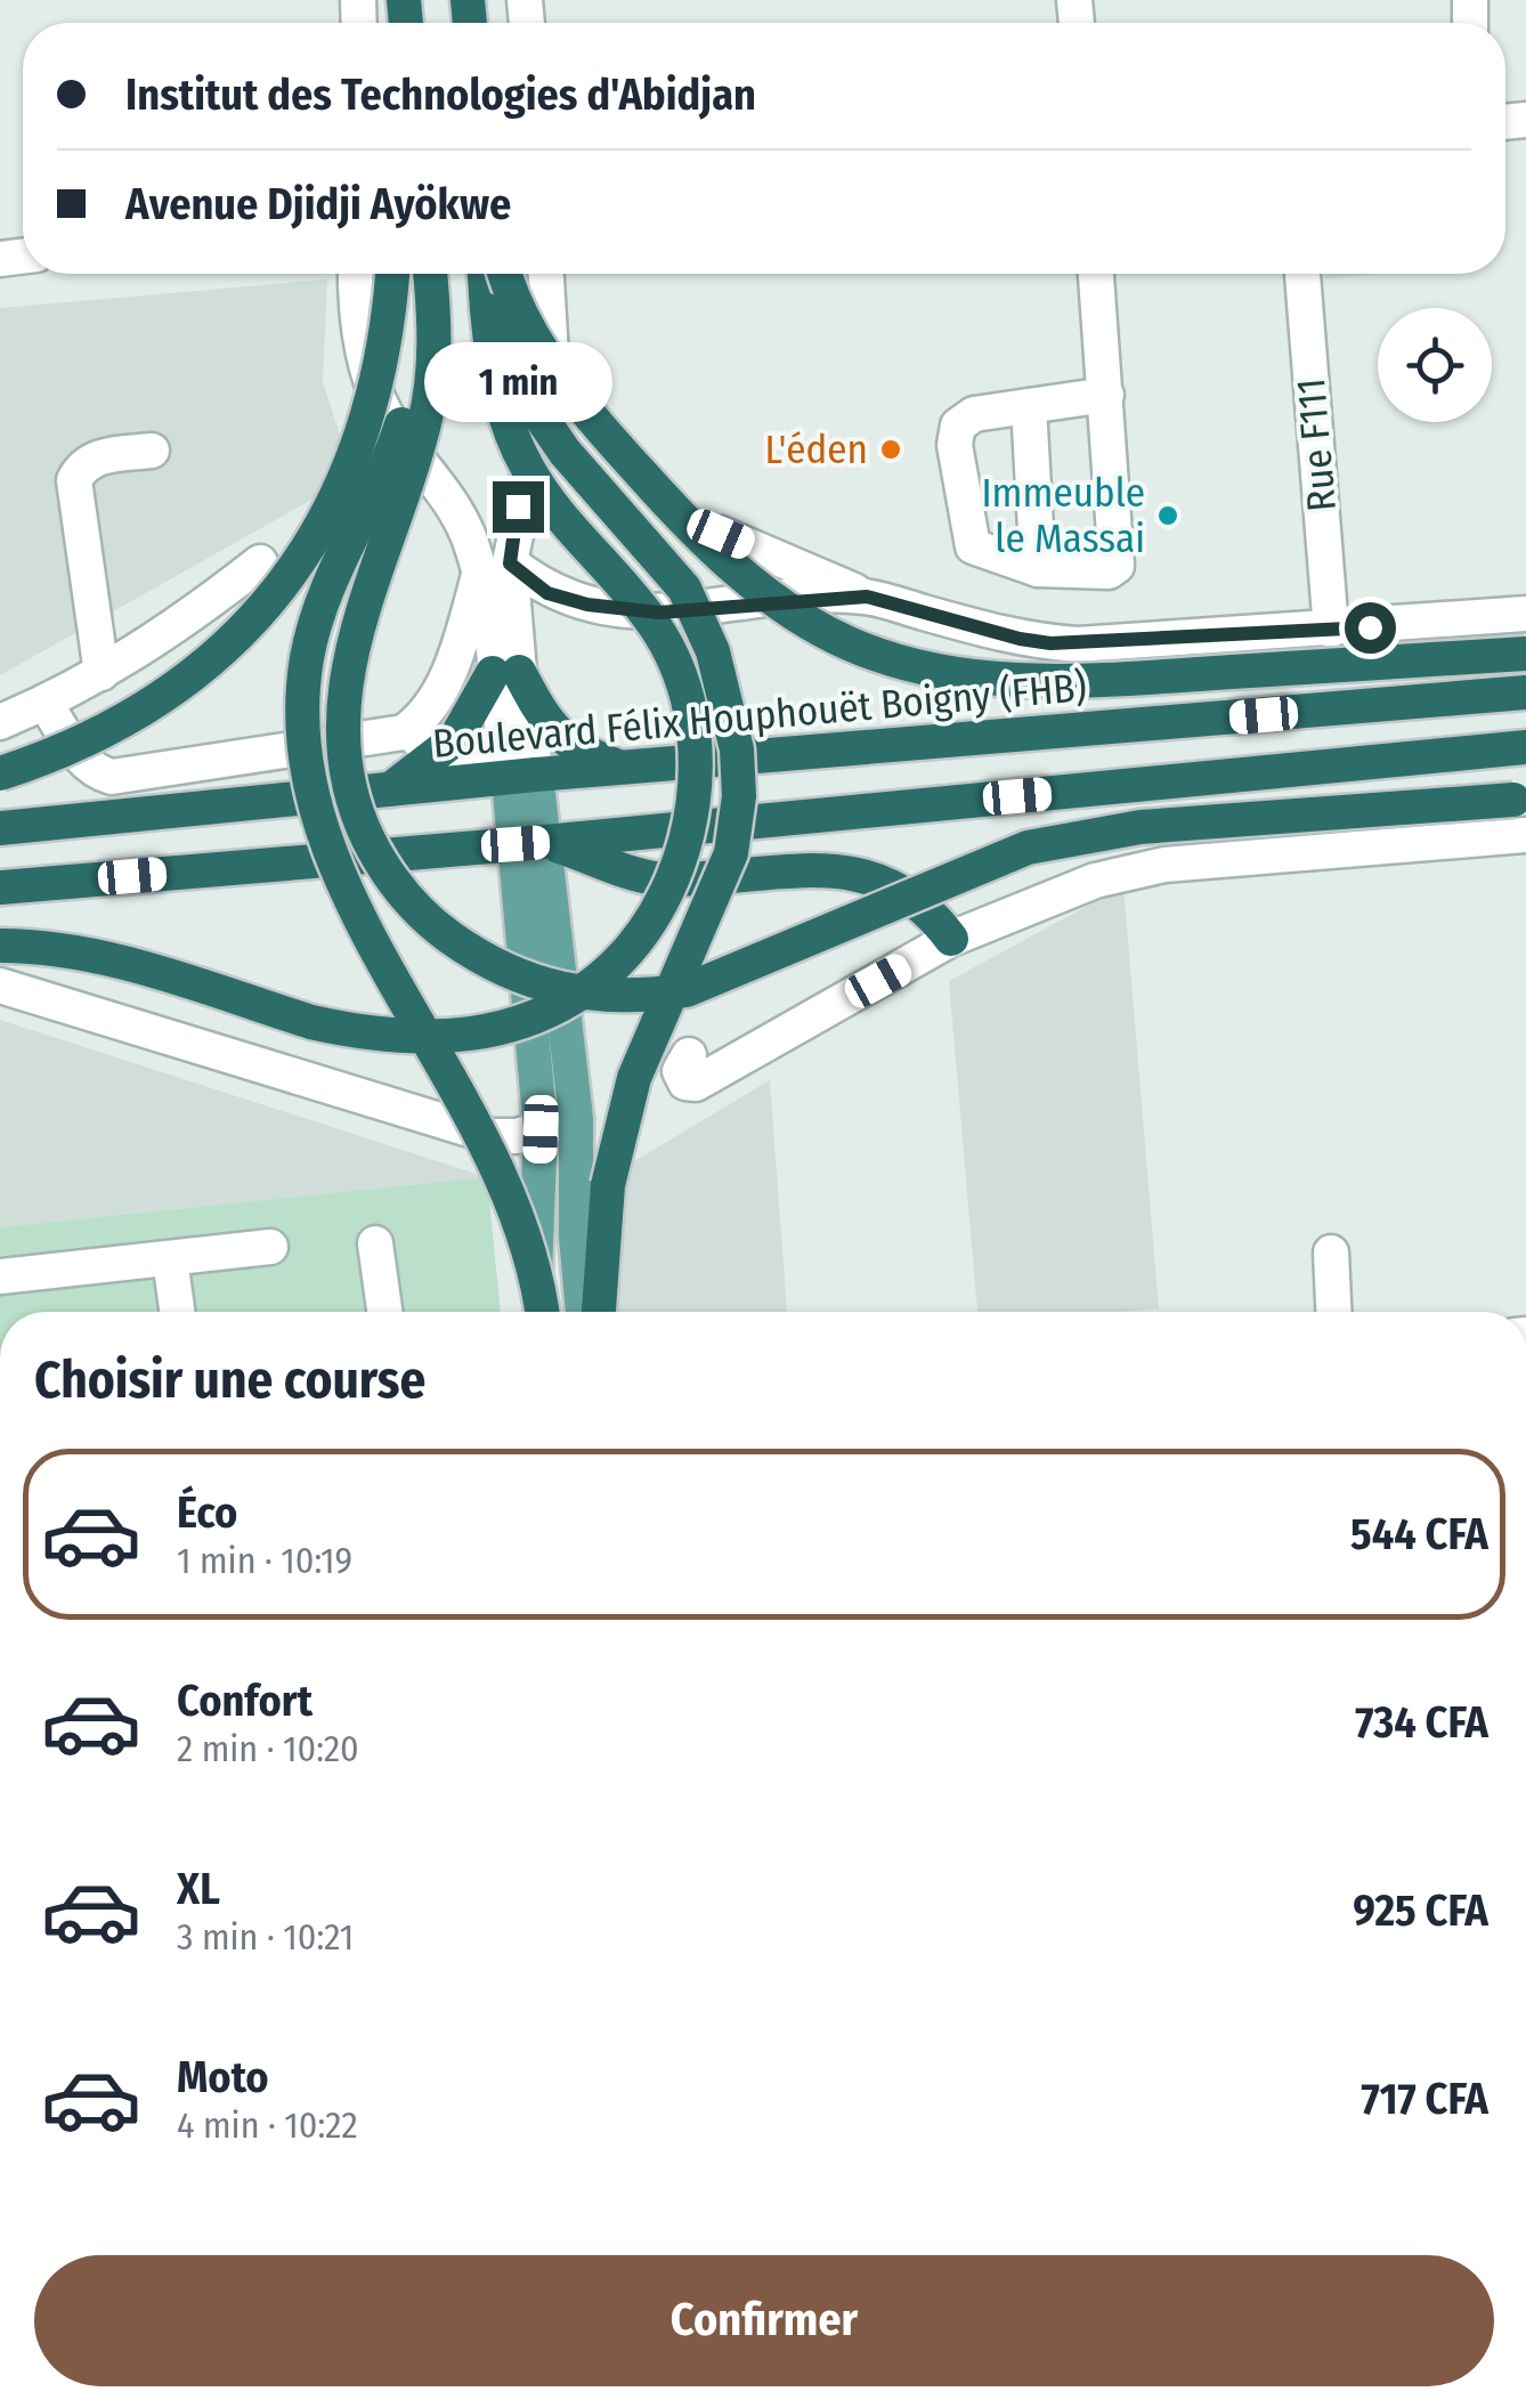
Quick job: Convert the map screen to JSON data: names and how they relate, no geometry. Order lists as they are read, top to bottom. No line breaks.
{"streets":{"highway":["Boulevard Félix Houphouët Boigny (FHB)"],"street":["Rue F111"]},"places":["L'éden","Immeuble le Massai"],"page":{"banner":["Institut des Technologies d'Abidjan","Avenue Djidji Ayökwe"],"bubble":"1 min","heading":"Choisir une course","list":[{"name":"Éco","note":"1 min · 10:19","value":"544 CFA"},{"name":"Confort","note":"2 min · 10:20","value":"734 CFA"},{"name":"XL","note":"3 min · 10:21","value":"925 CFA"},{"name":"Moto","note":"4 min · 10:22","value":"717 CFA"}],"buttons":"Confirmer"}}
